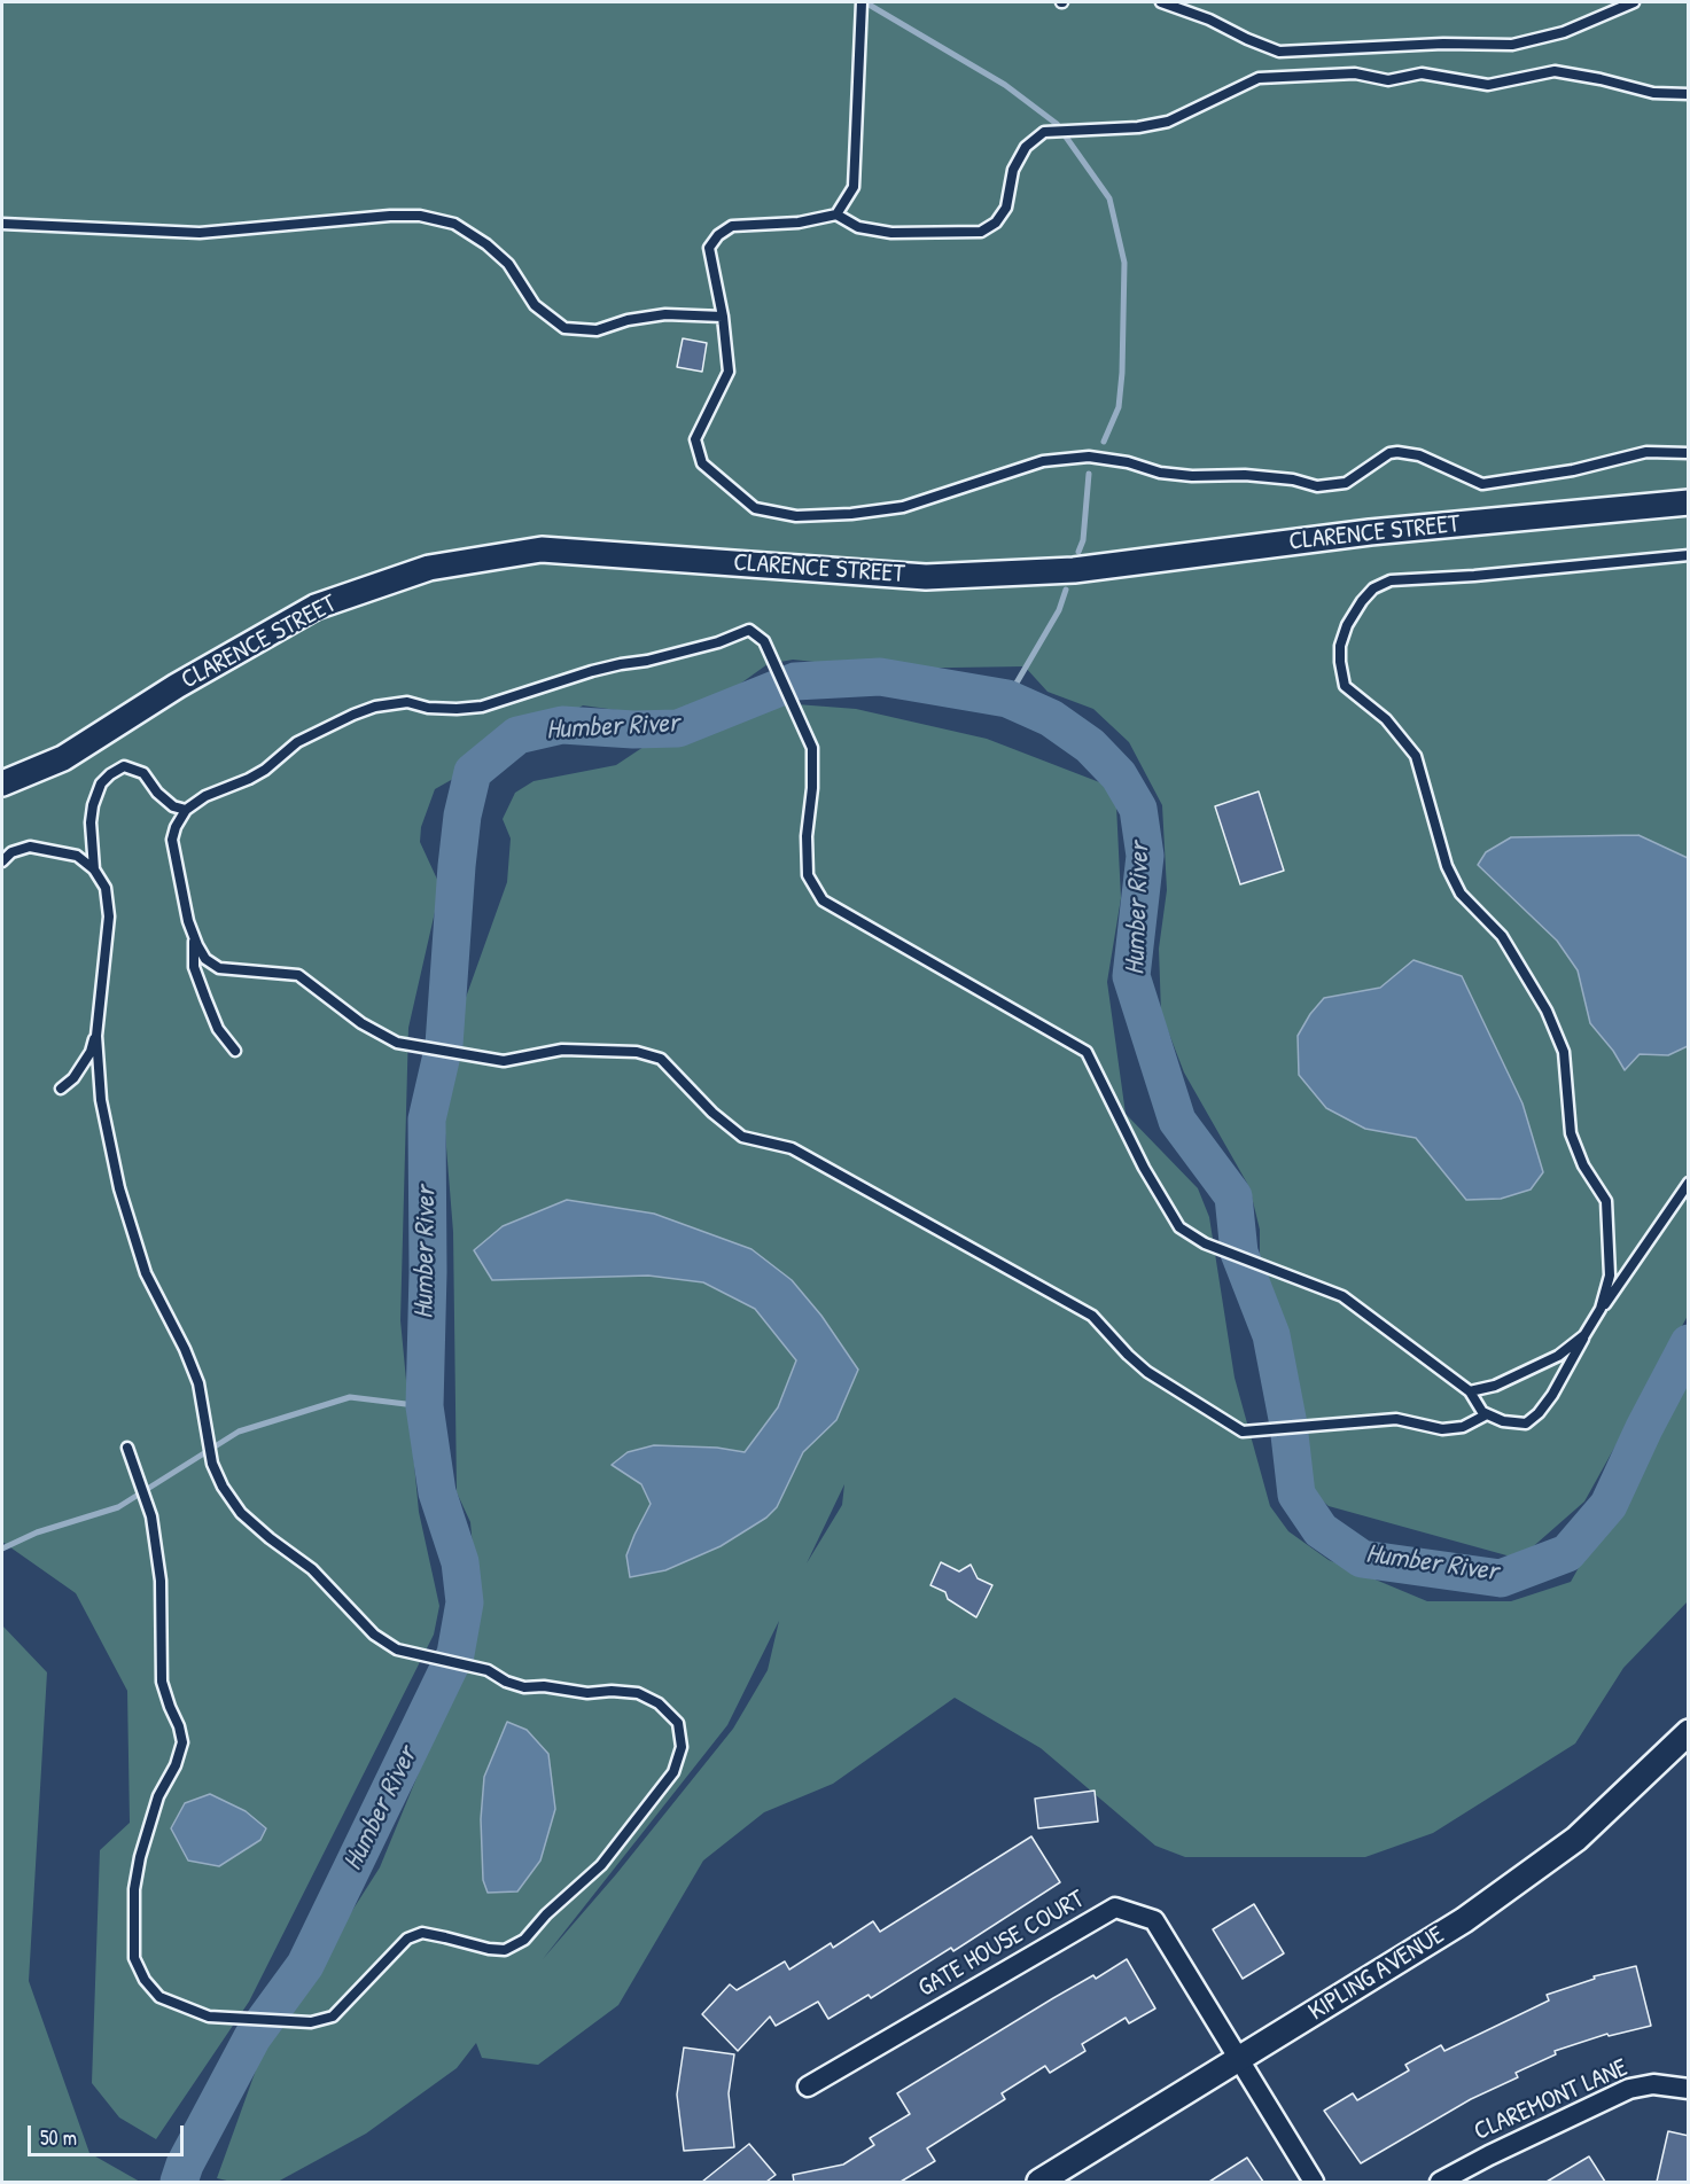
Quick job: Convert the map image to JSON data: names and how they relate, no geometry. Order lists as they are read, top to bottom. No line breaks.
{"streets":{"street":["CLARENCE STREET","GATE HOUSE COURT","KIPLING AVENUE","CLAREMONT LANE"]},"crossings":[["GATE HOUSE COURT","KIPLING AVENUE"]],"water":["Humber River"],"scale_bar":"50 m"}
